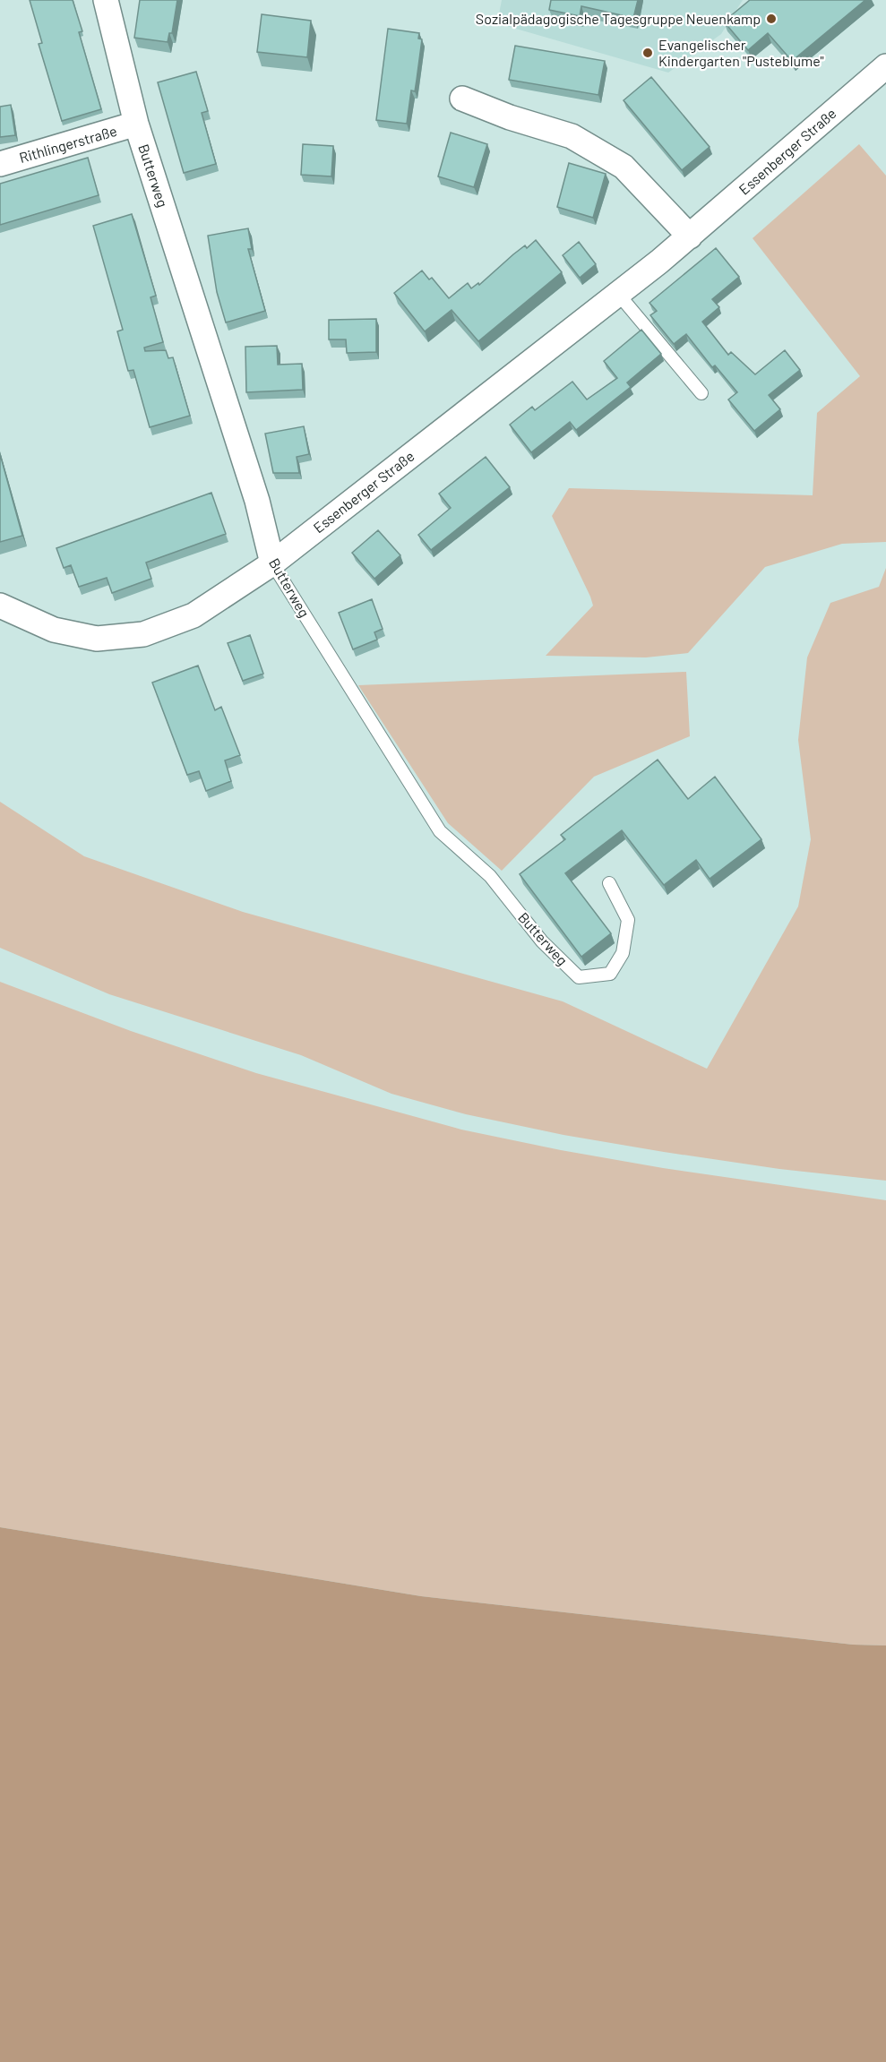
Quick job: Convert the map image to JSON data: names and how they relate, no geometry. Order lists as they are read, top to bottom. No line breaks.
{"streets":{"street":["Rithlingerstraße","Essenberger Straße","Butterweg"]},"crossings":[["Rithlingerstraße","Butterweg"],["Essenberger Straße","Butterweg"]],"places":["Sozialpädagogische Tagesgruppe Neuenkamp","Evangelischer Kindergarten \"Pusteblume\""]}
